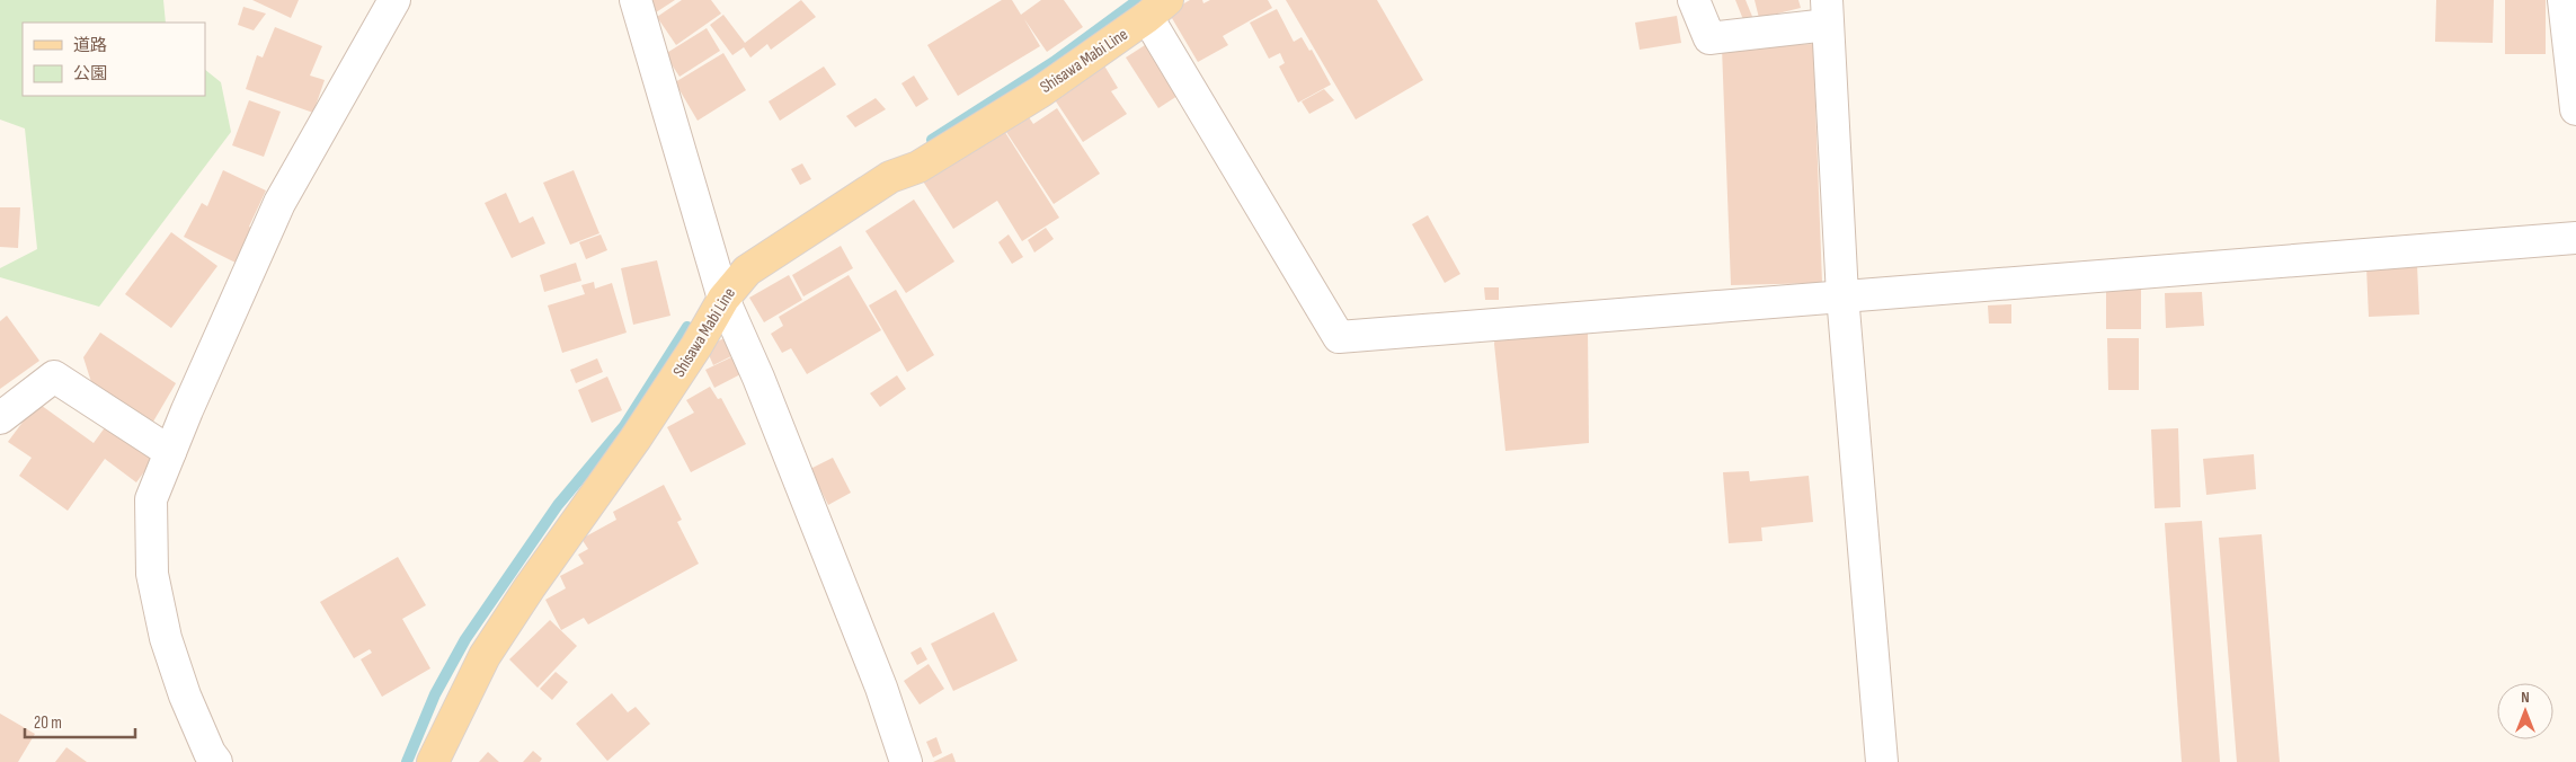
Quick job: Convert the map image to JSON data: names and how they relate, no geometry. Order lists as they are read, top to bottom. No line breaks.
{"streets":{"main road":["Shisawa Mabi Line"]},"legend":["道路","公園"],"scale_bar":"20 m","north":"top"}
